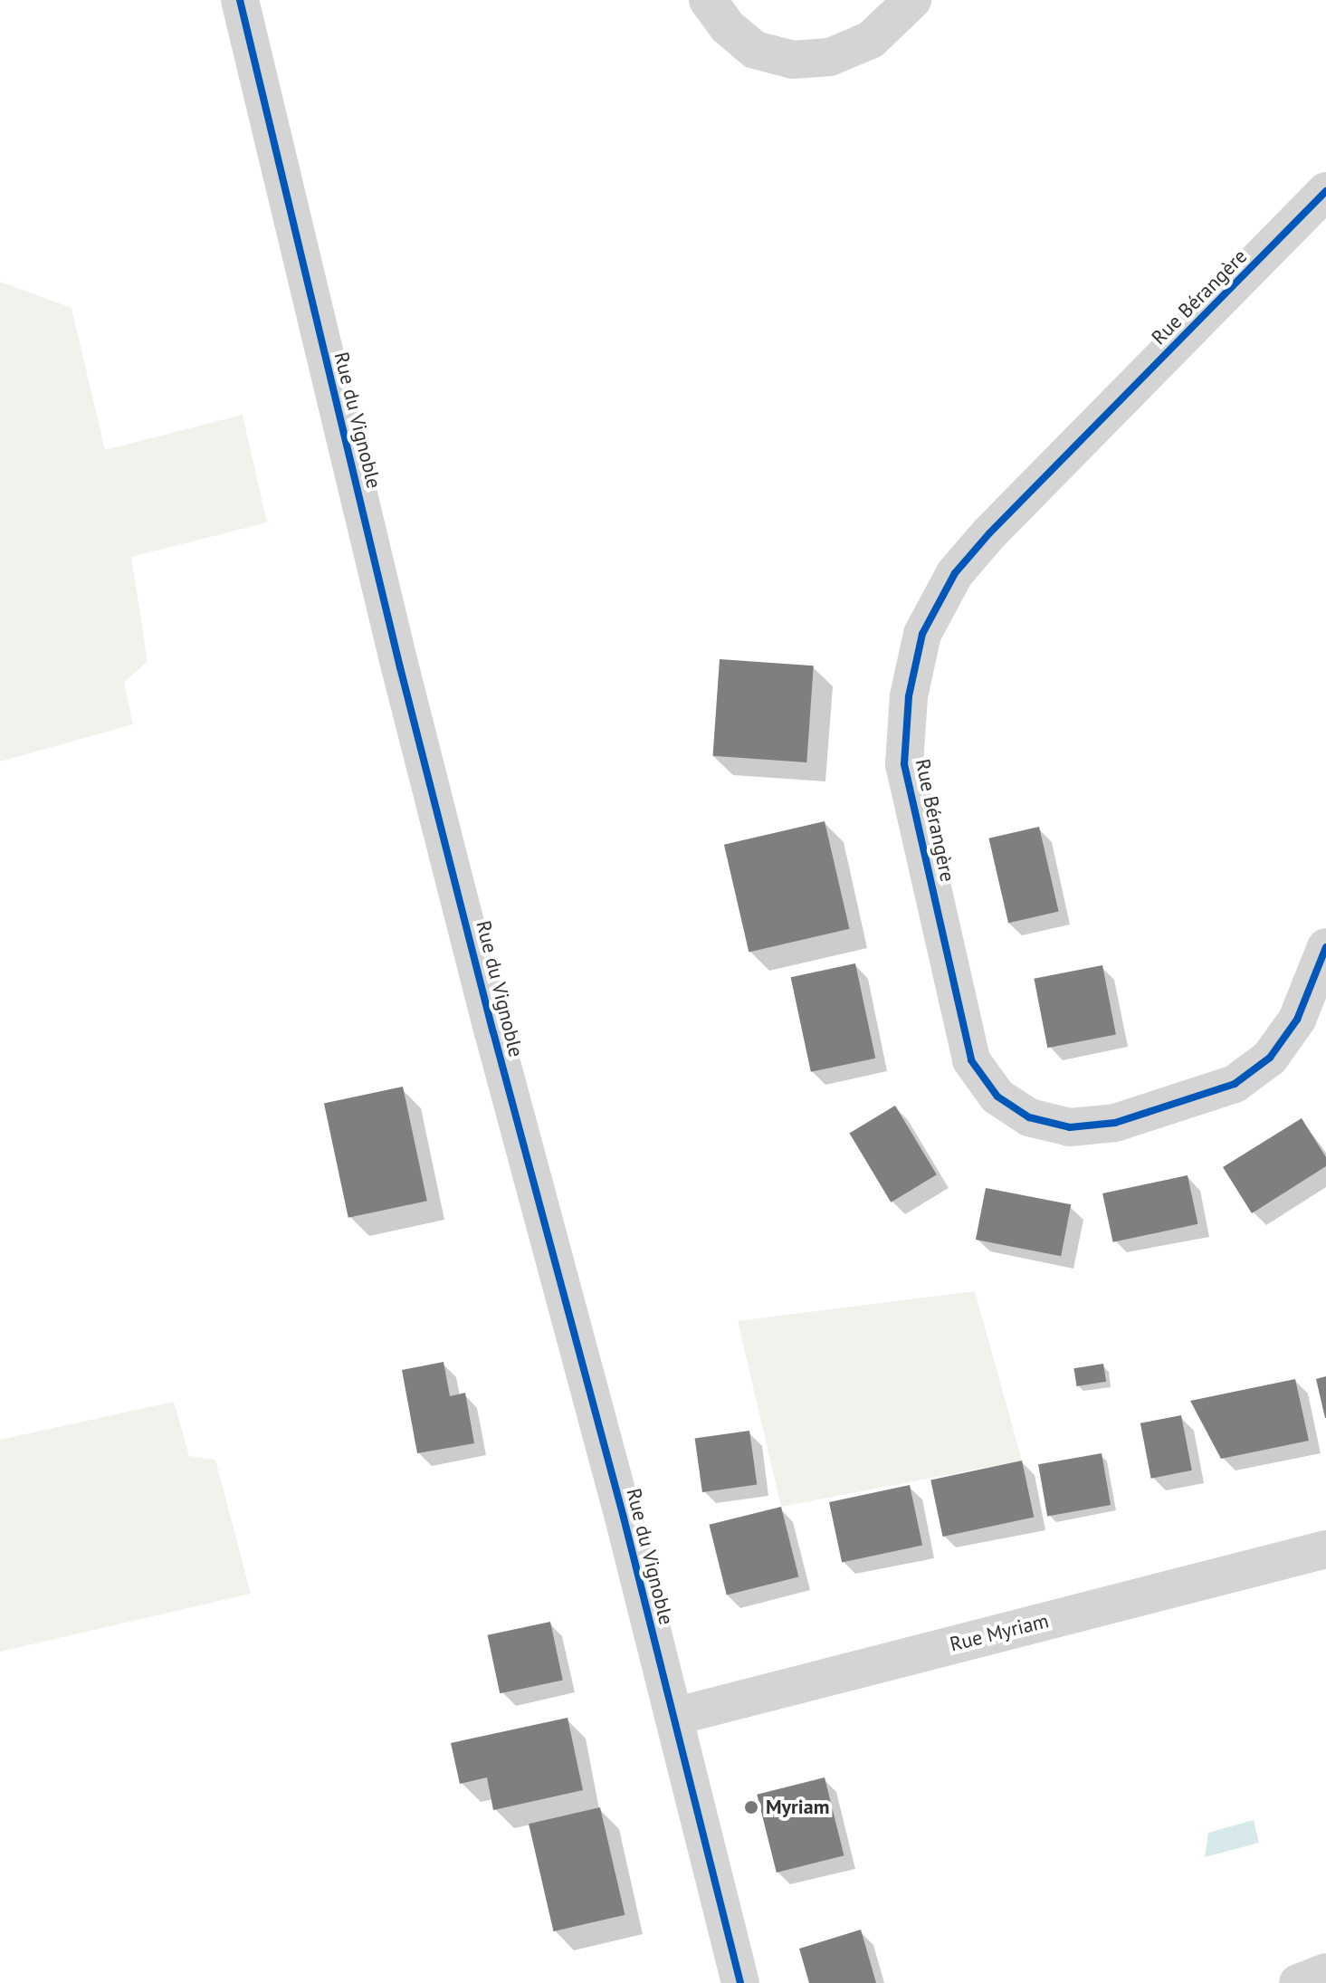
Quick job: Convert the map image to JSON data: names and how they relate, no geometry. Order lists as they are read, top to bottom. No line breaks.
{"streets":{"street":["Rue Bérangère","Rue du Vignoble","Rue Myriam"]},"crossings":[["Rue du Vignoble","Rue Myriam"]],"places":["Myriam"]}
